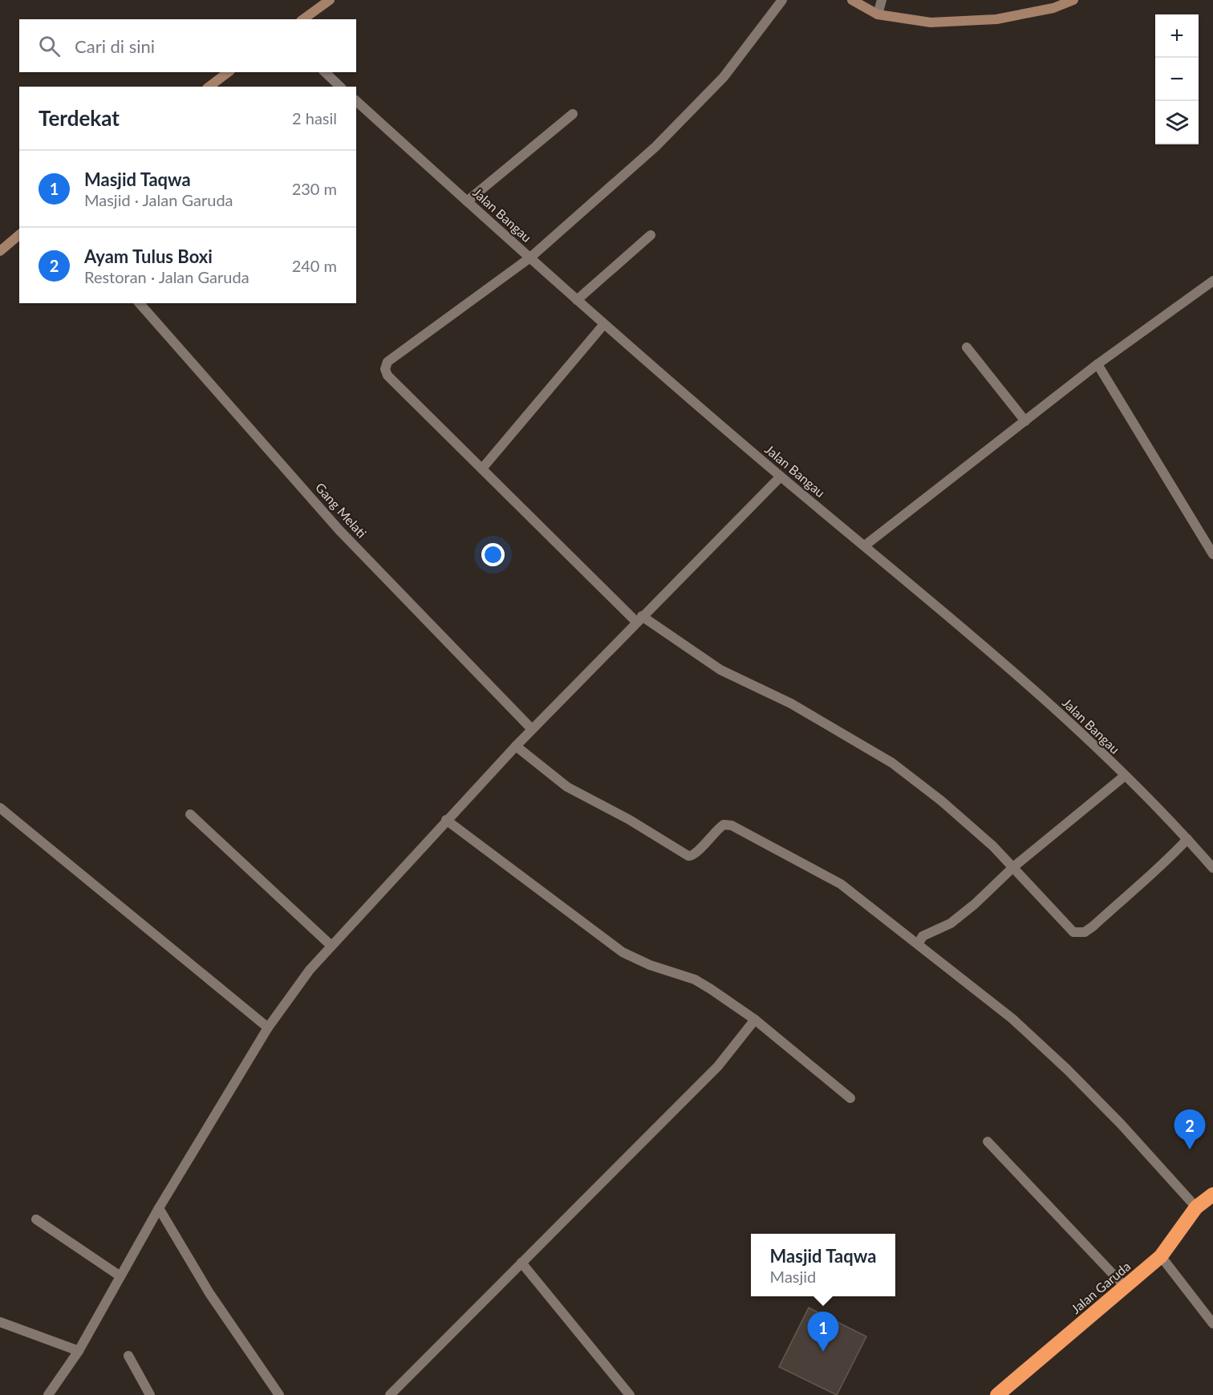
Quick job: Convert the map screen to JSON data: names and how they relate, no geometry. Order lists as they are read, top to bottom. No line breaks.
{"streets":{"highway":["Jalan Garuda"],"street":["Jalan Bangau","Gang Melati"]},"page":{"map_buttons":["+","−"],"search":"Cari di sini","heading":["Terdekat","2 hasil"],"list":[{"mark":"1","name":"Masjid Taqwa","note":"Masjid · Jalan Garuda","value":"230 m"},{"mark":"2","name":"Ayam Tulus Boxi","note":"Restoran · Jalan Garuda","value":"240 m"}],"pins":["2","1"],"popup":["Masjid Taqwa","Masjid"]}}
